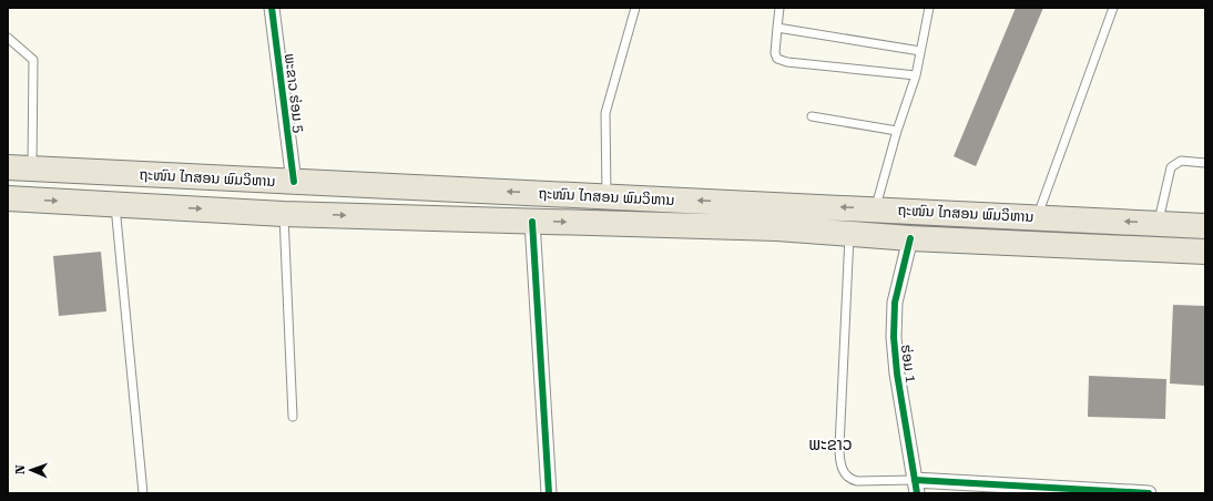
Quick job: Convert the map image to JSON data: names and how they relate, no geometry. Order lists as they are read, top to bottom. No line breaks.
{"streets":{"highway":["ຖະໜົນ ໄກສອນ ພົມວິຫານ"],"street":["ພະຂາວ ຮ່ອມ 5","ຮ່ອມ 1"]},"crossings":[["ພະຂາວ ຮ່ອມ 5","ຖະໜົນ ໄກສອນ ພົມວິຫານ"],["ຖະໜົນ ໄກສອນ ພົມວິຫານ","ຮ່ອມ 1"]],"districts":["ພະຂາວ"],"north":"left"}
